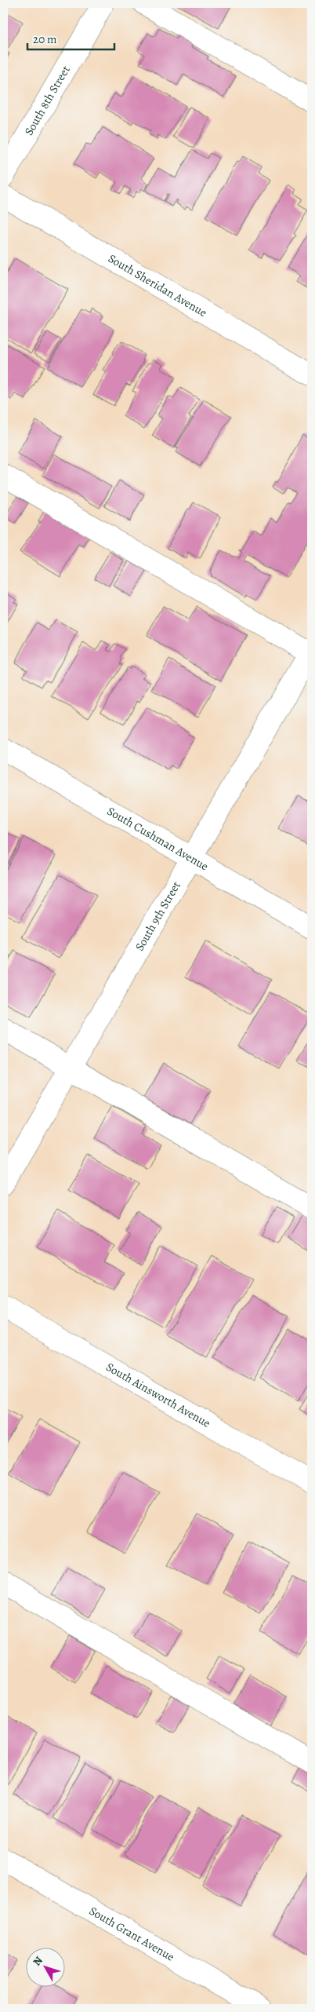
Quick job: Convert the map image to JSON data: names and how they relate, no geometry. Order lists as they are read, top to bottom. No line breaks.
{"streets":{"street":["South 8th Street","South Sheridan Avenue","South Cushman Avenue","South 9th Street","South Ainsworth Avenue","South Grant Avenue"]},"crossings":[["South Cushman Avenue","South 9th Street"]],"scale_bar":"20 m","north":"top left"}
